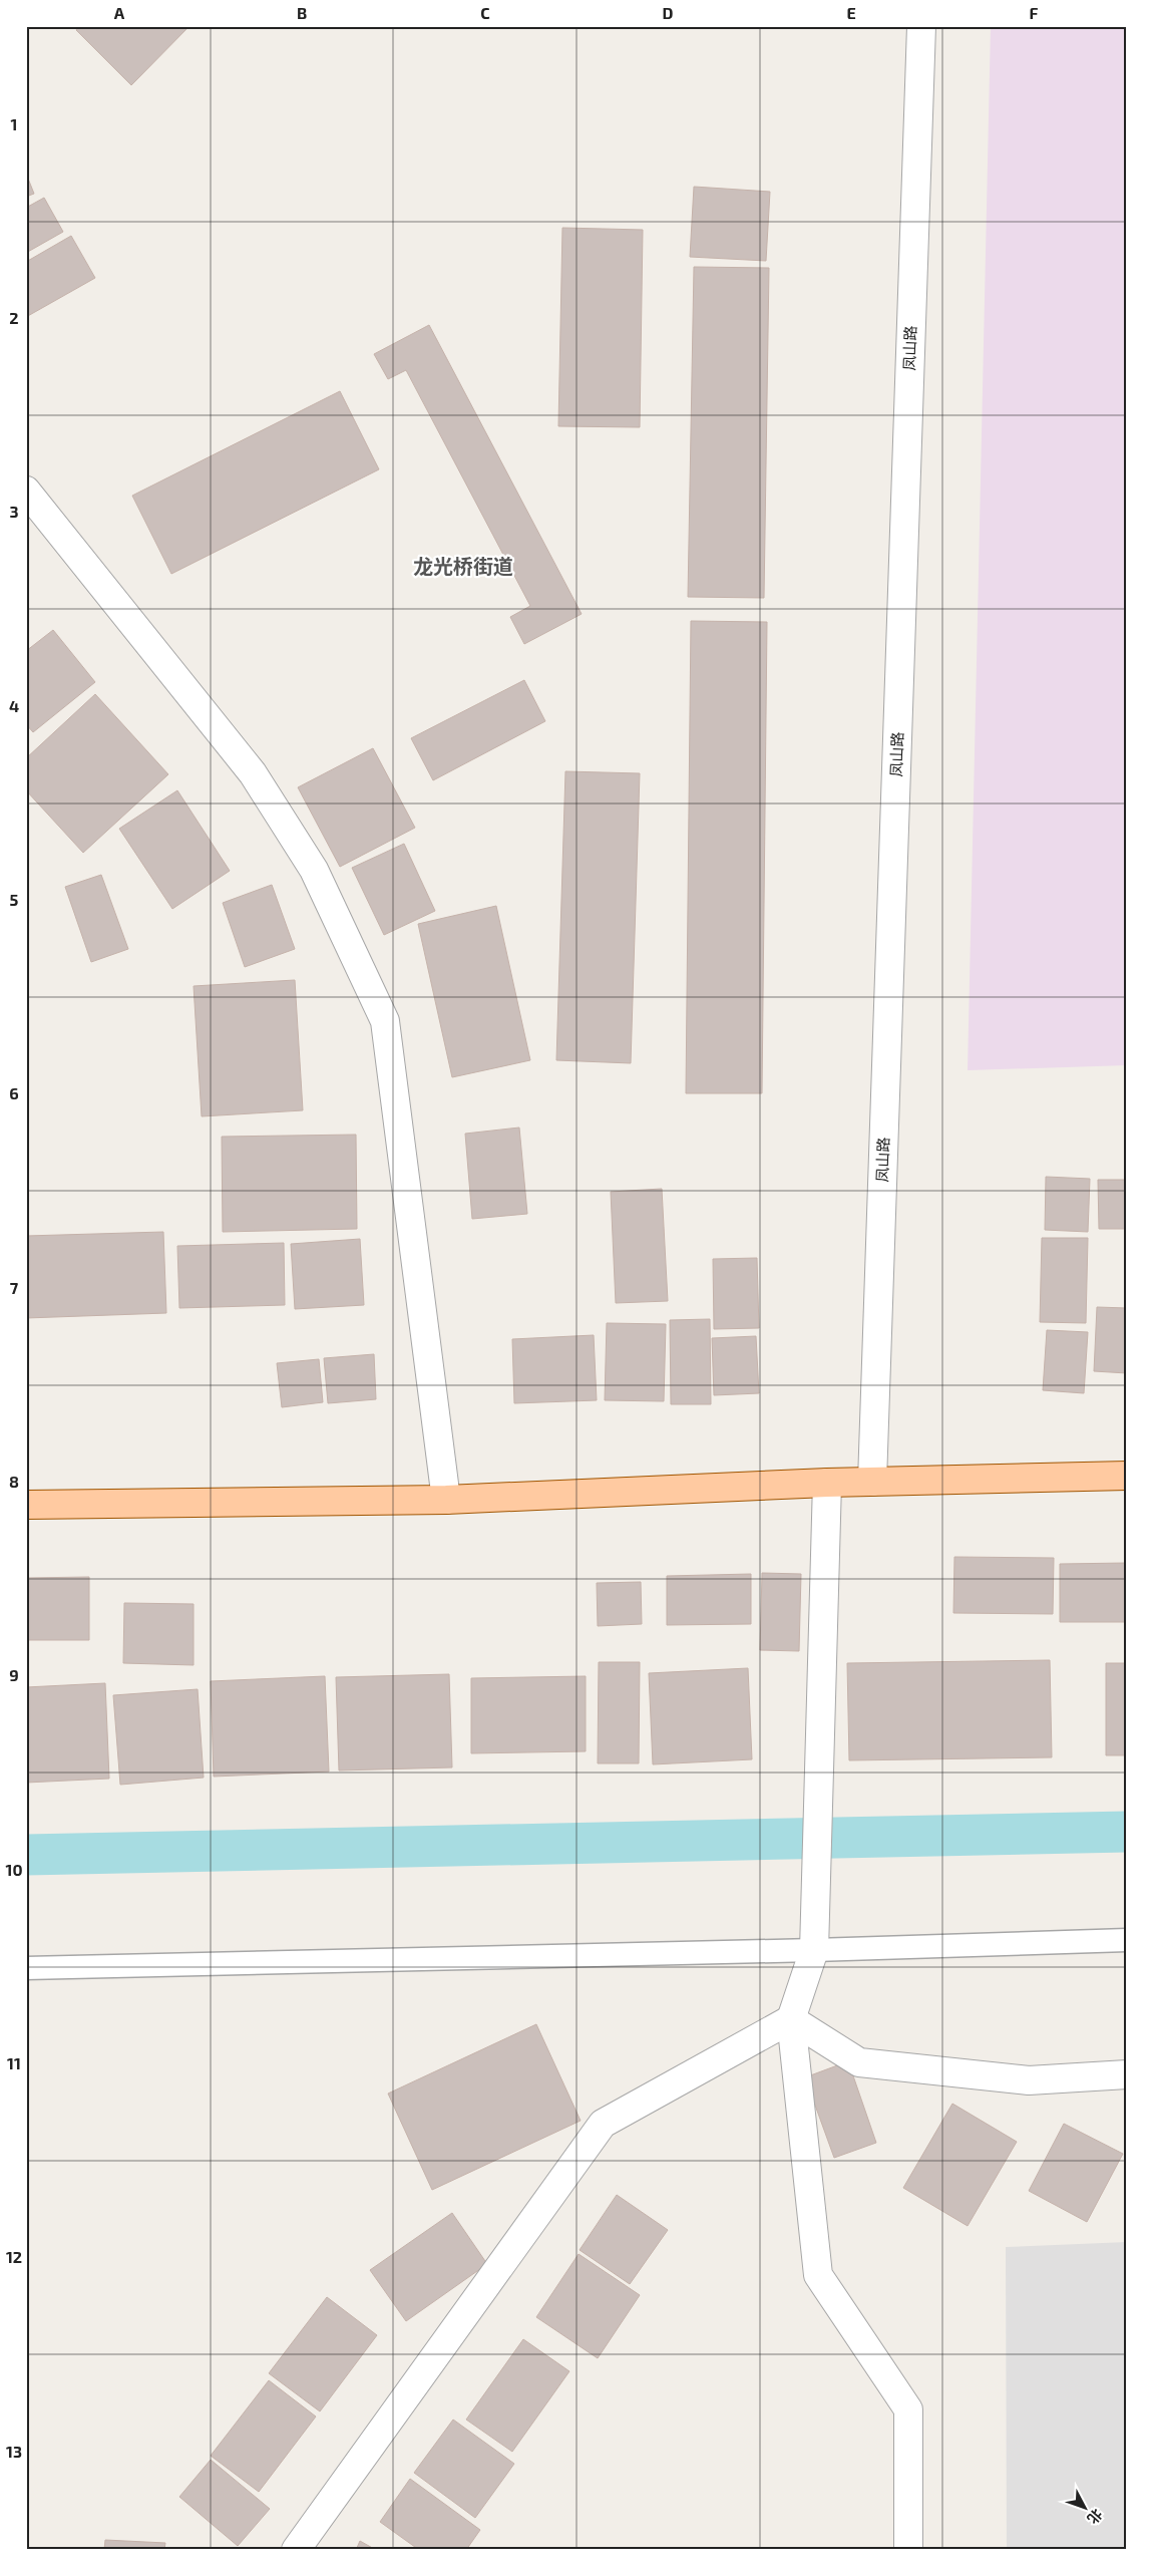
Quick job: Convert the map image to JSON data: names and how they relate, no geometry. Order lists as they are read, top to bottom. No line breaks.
{"streets":{"street":["凤山路"]},"districts":["龙光桥街道"],"north":"bottom right","grid":{"columns":["A","B","C","D","E","F"],"rows":["1","2","3","4","5","6","7","8","9","10","11","12","13"]}}
